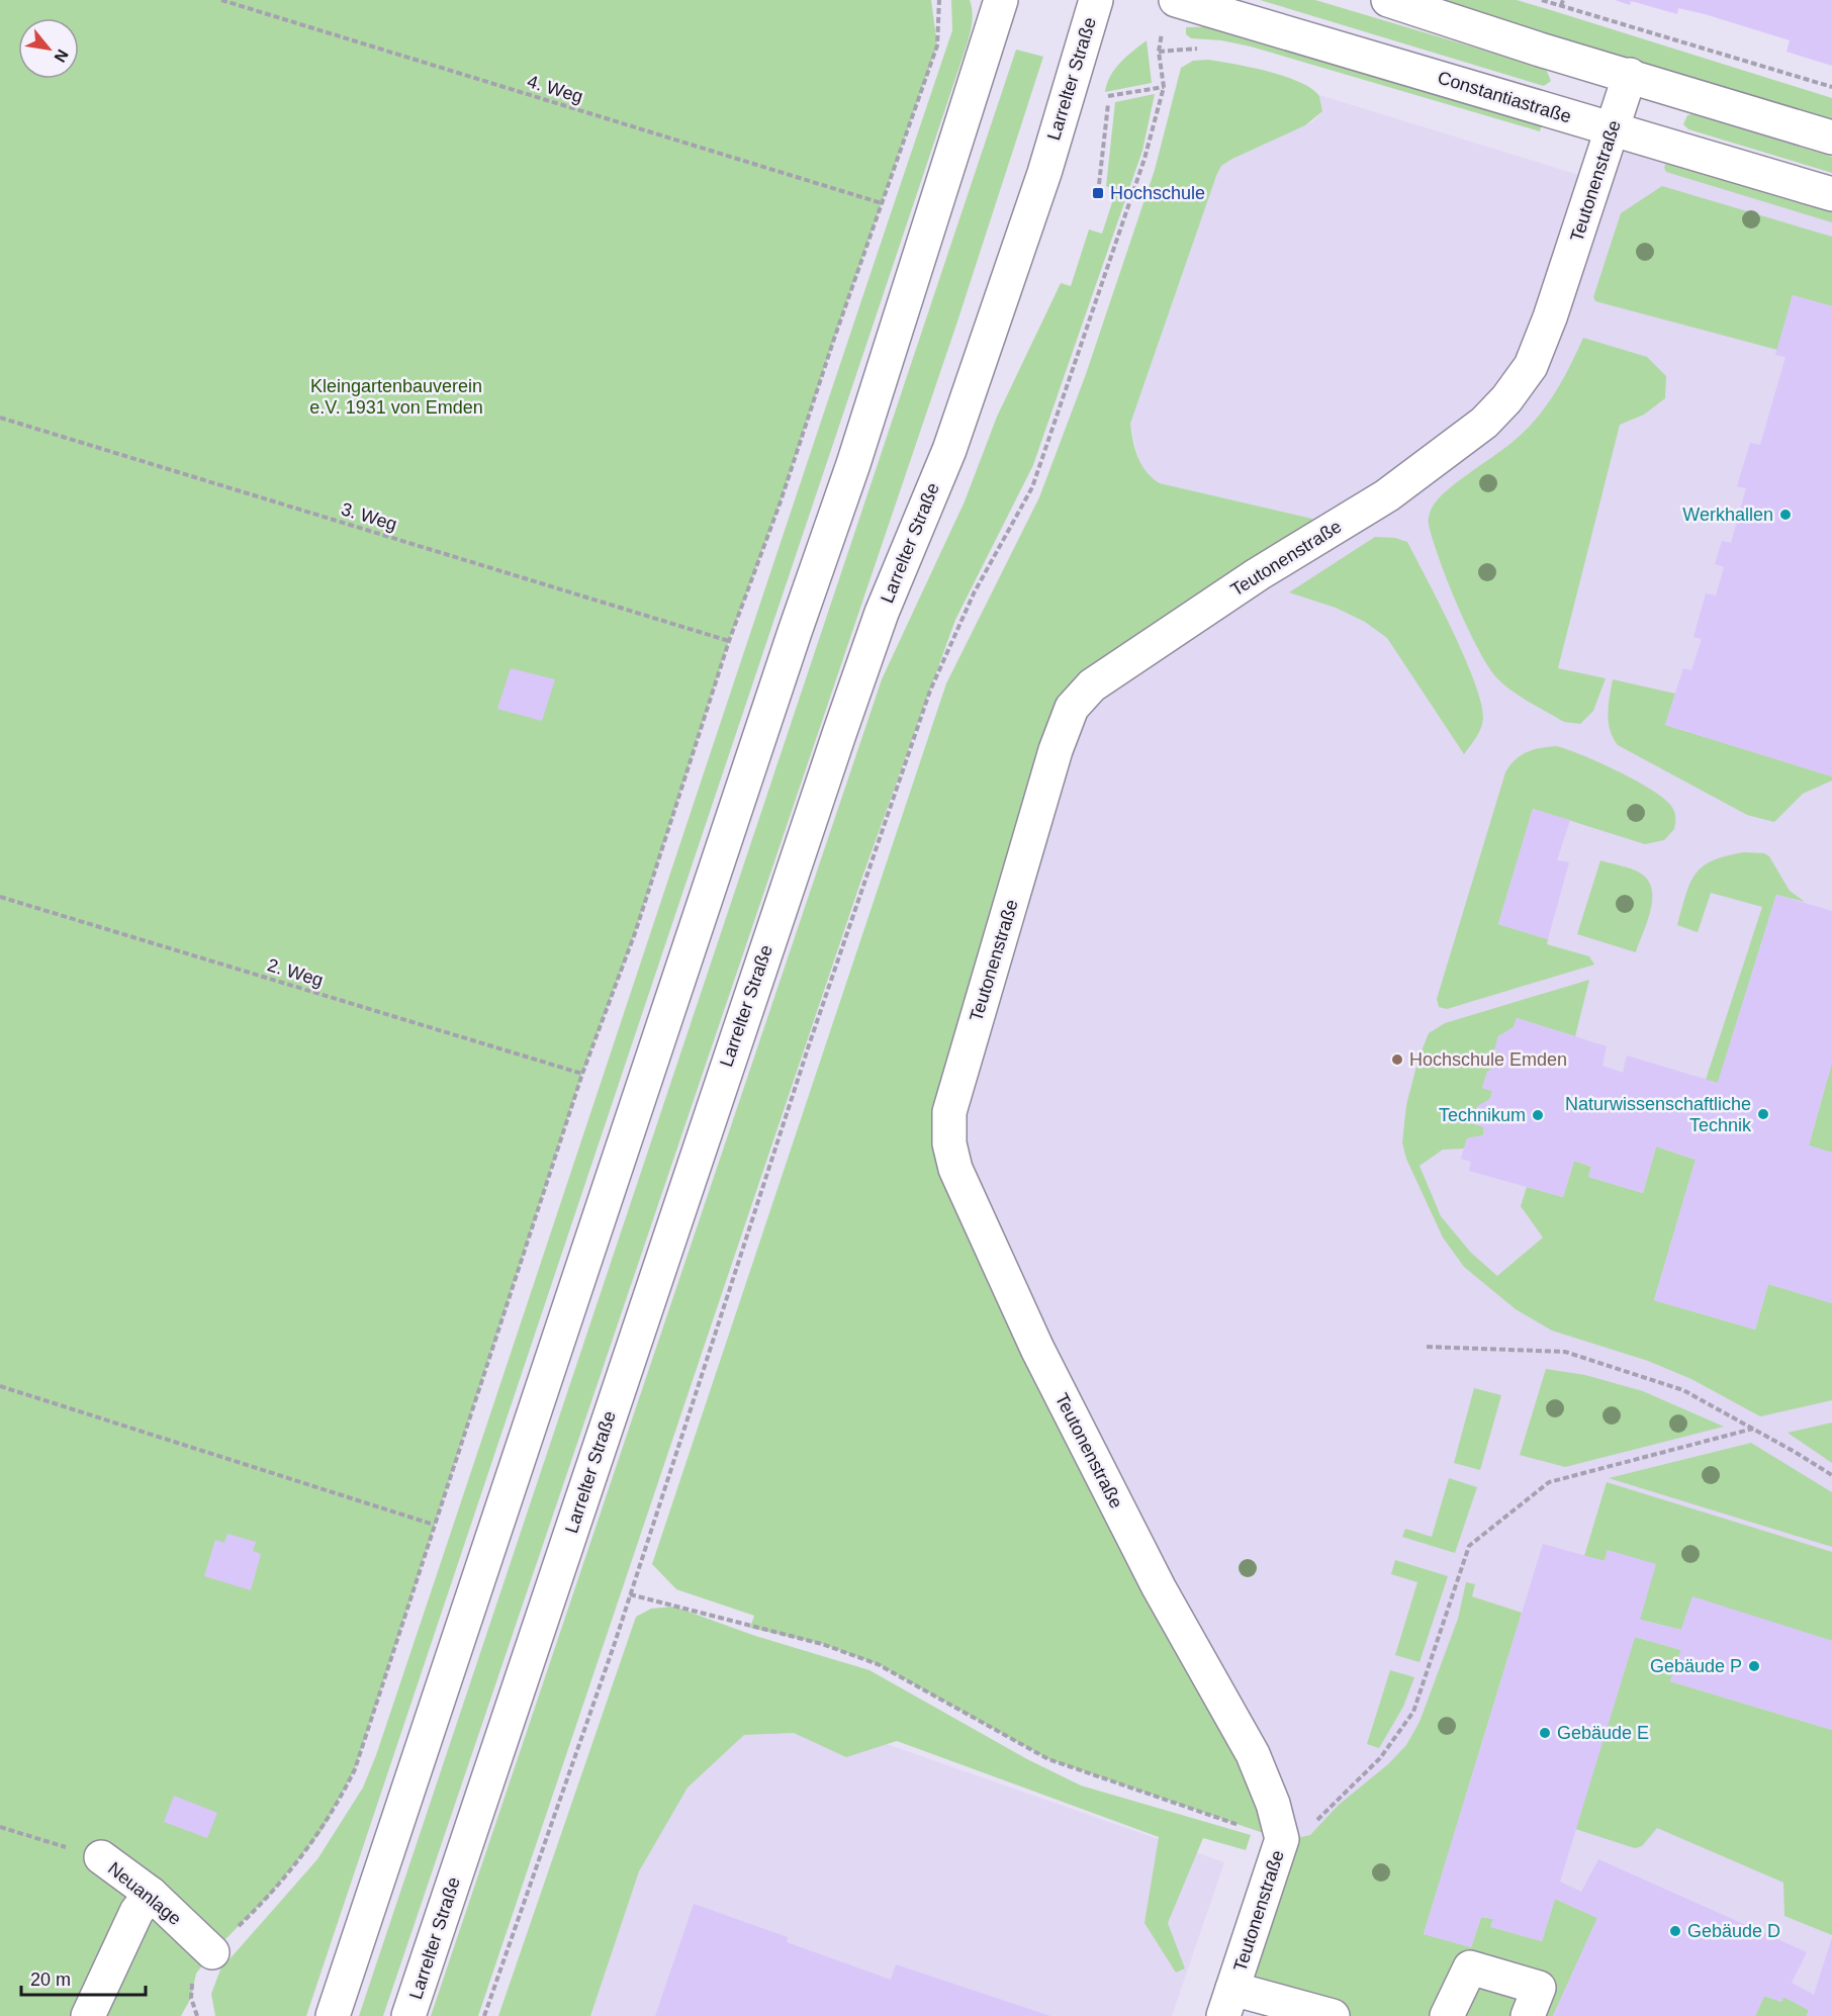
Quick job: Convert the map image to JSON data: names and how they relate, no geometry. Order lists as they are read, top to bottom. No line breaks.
{"streets":{"street":["Larrelter Straße","Constantiastraße","Teutonenstraße","Neuanlage"],"path":["4. Weg","3. Weg","2. Weg"]},"crossings":[["Constantiastraße","Teutonenstraße"]],"parks":["Kleingartenbauverein e.V. 1931 von Emden"],"places":{"transit":["Hochschule"],"other":["Werkhallen","Hochschule Emden","Naturwissenschaftliche Technik","Technikum","Gebäude P","Gebäude E","Gebäude D"]},"scale_bar":"20 m","north":"bottom right"}
